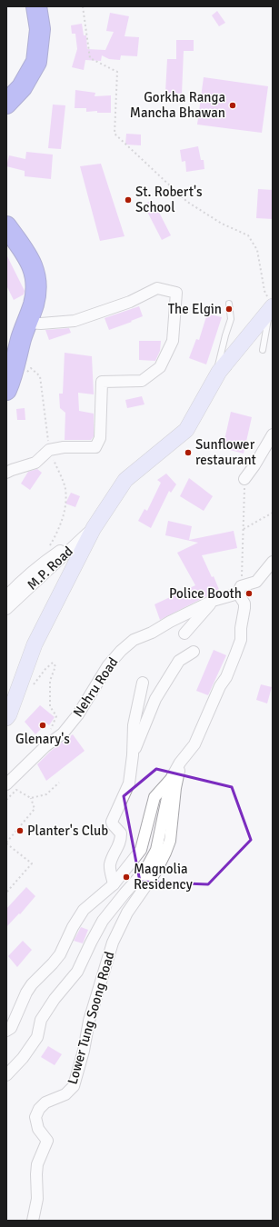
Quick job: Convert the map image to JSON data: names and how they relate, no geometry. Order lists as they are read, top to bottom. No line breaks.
{"streets":{"street":["M.P. Road","Nehru Road","Lower Tung Soong Road"]},"places":["Gorkha Ranga Mancha Bhawan","St. Robert's School","The Elgin","Sunflower restaurant","Police Booth","Glenary's","Planter's Club","Magnolia Residency"]}
